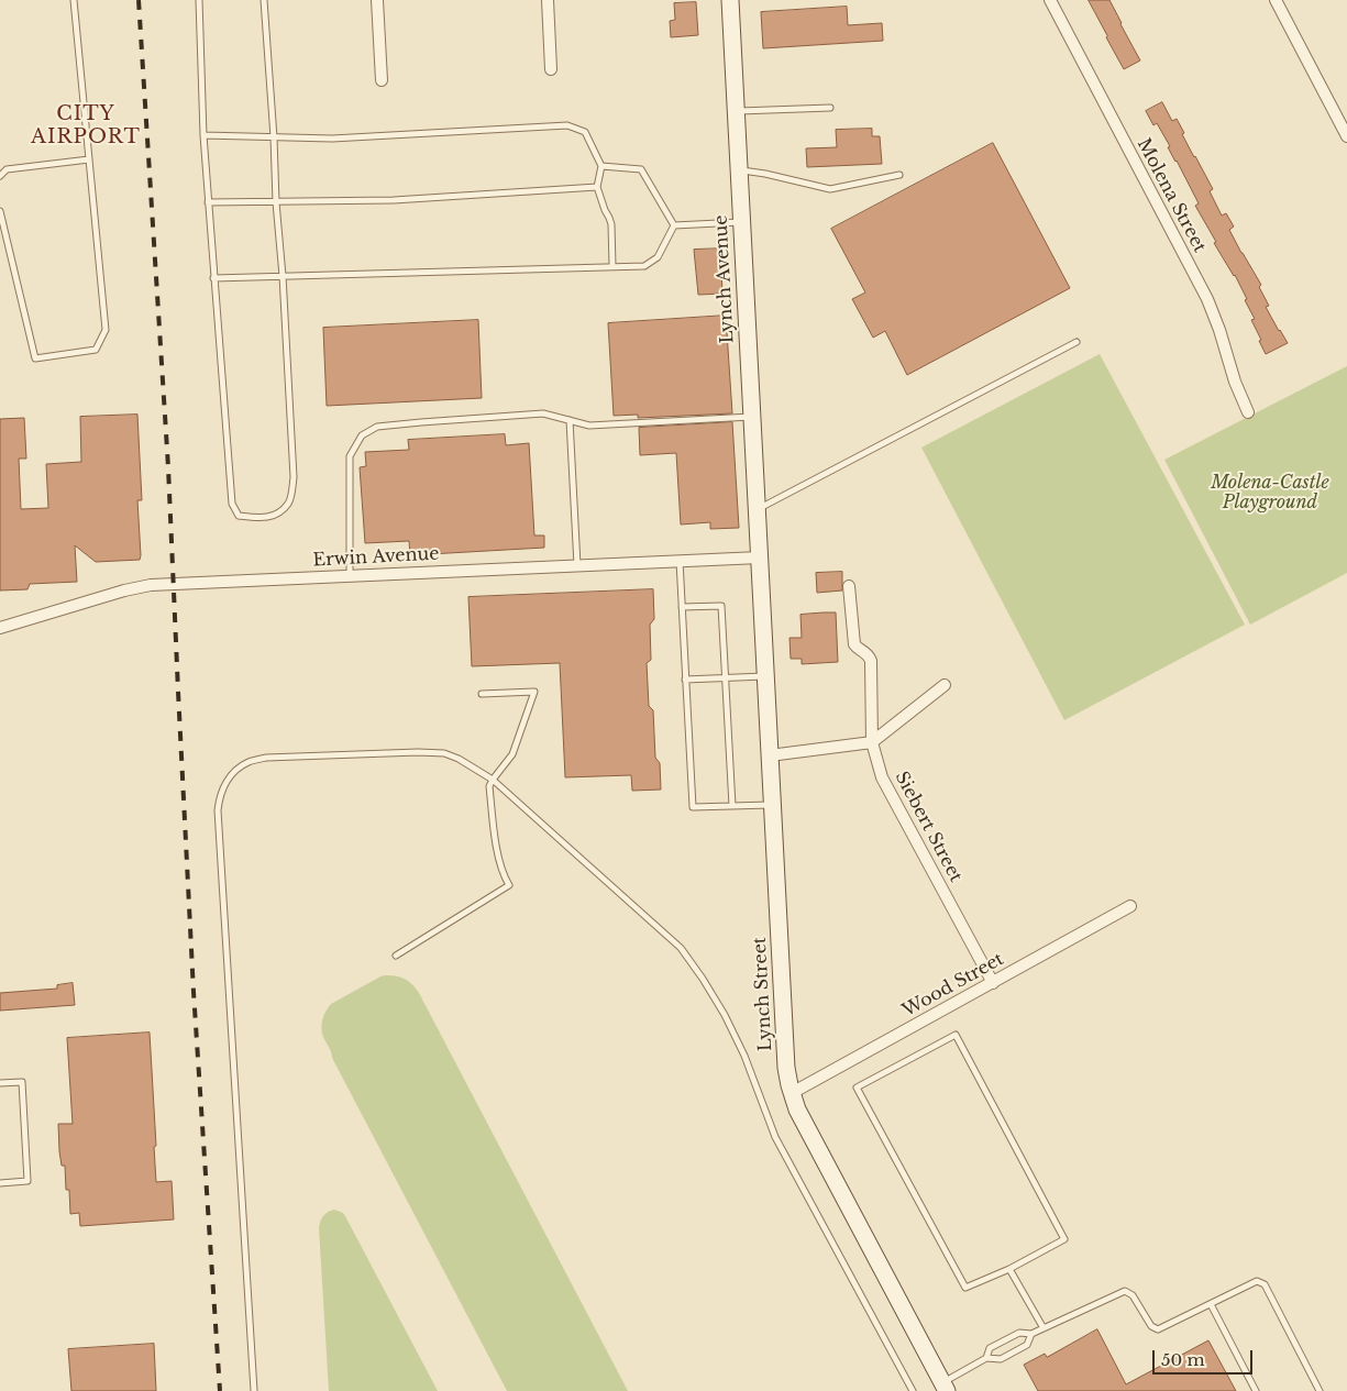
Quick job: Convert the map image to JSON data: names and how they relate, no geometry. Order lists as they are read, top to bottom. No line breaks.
{"streets":{"street":["Molena Street","Lynch Avenue","Erwin Avenue","Siebert Street","Wood Street","Lynch Street"]},"crossings":[["Lynch Avenue","Erwin Avenue"],["Lynch Avenue","Lynch Street"],["Erwin Avenue","Lynch Street"],["Siebert Street","Wood Street"],["Wood Street","Lynch Street"]],"districts":["CITY AIRPORT"],"parks":["Molena-Castle Playground"],"scale_bar":"50 m"}
